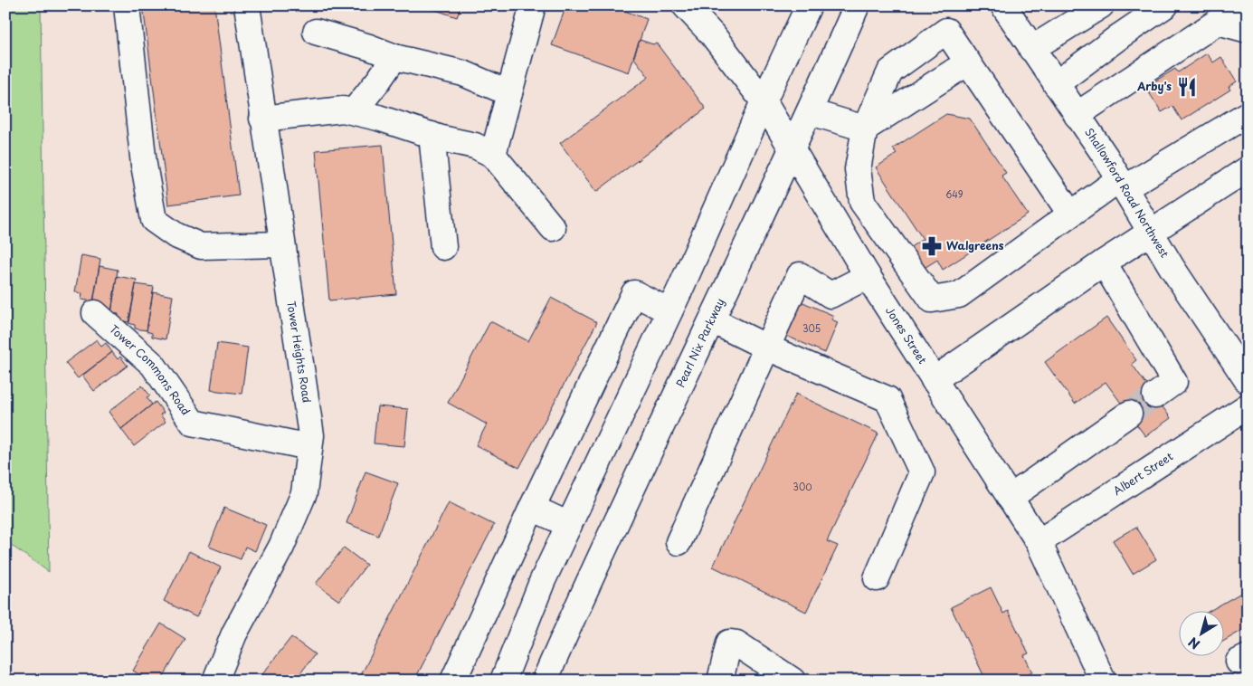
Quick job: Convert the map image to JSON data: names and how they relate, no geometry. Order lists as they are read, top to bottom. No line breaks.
{"streets":{"street":["Shallowford Road Northwest","Jones Street","Pearl Nix Parkway","Tower Heights Road","Tower Commons Road","Albert Street"]},"crossings":[["Jones Street","Pearl Nix Parkway"],["Jones Street","Albert Street"],["Tower Heights Road","Tower Commons Road"]],"places":{"restaurant":["Arby's"],"pharmacy":["Walgreens"]},"house_numbers":["649","305","300"],"north":"bottom left"}
